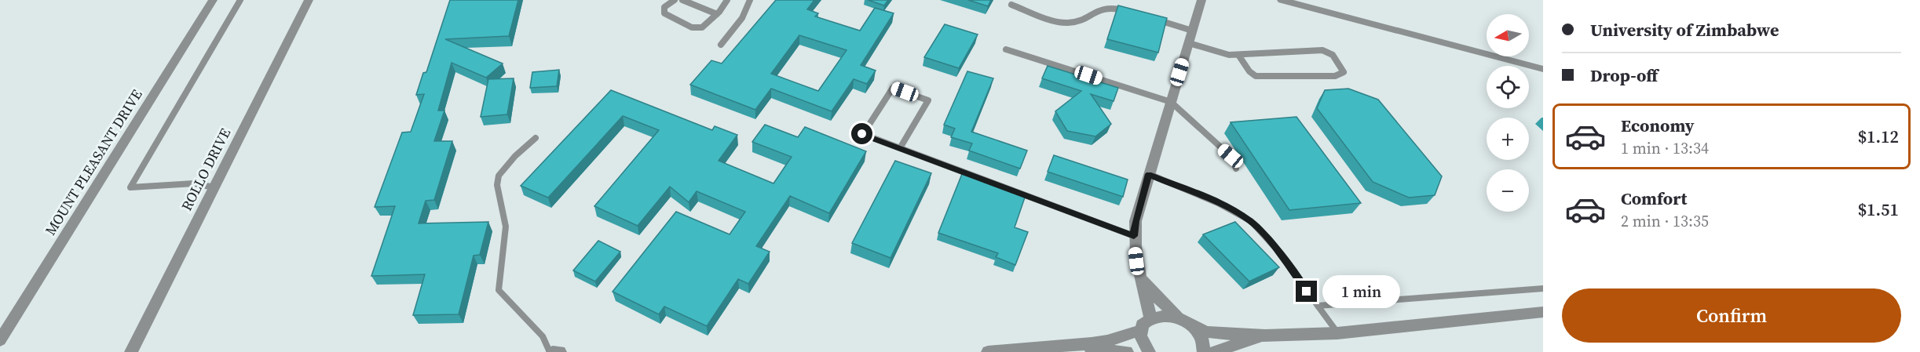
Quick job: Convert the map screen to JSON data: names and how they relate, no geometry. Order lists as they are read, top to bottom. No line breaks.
{"streets":{"street":["MOUNT PLEASANT DRIVE","ROLLO DRIVE"]},"north":"left","page":{"banner":["University of Zimbabwe","Drop-off"],"map_buttons":["+","−"],"list":[{"name":"Economy","note":"1 min · 13:34","value":"$1.12"},{"name":"Comfort","note":"2 min · 13:35","value":"$1.51"}],"bubble":"1 min","buttons":"Confirm"}}
